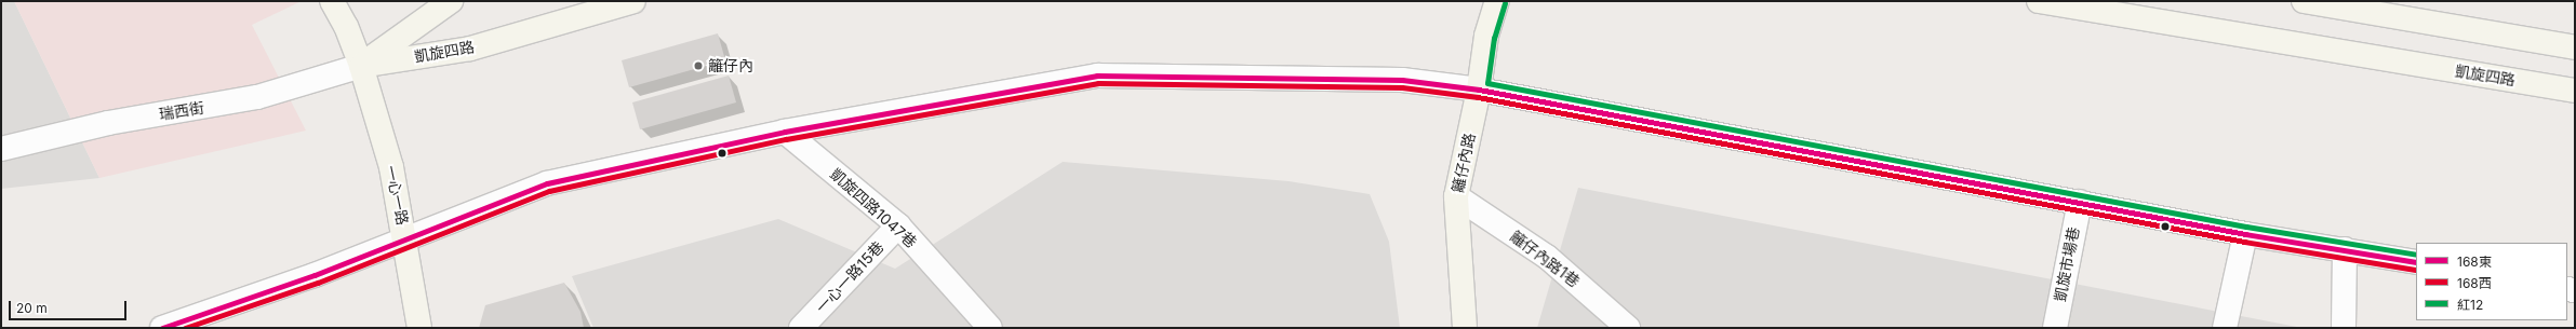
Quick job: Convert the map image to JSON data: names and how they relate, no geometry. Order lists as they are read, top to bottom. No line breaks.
{"streets":{"street":["凱旋四路","瑞西街","籬仔內路","一心一路","凱旋四路1047巷","籬仔內路1巷","凱旋市場巷","一心一路15巷"]},"crossings":[["凱旋四路","瑞西街"],["凱旋四路","一心一路"],["瑞西街","一心一路"],["籬仔內路","籬仔內路1巷"],["凱旋四路1047巷","一心一路15巷"]],"places":["籬仔內"],"lines":["transit line 紅12","transit line 168東","transit line 168西"],"legend":["168東","168西","紅12"],"scale_bar":"20 m"}
